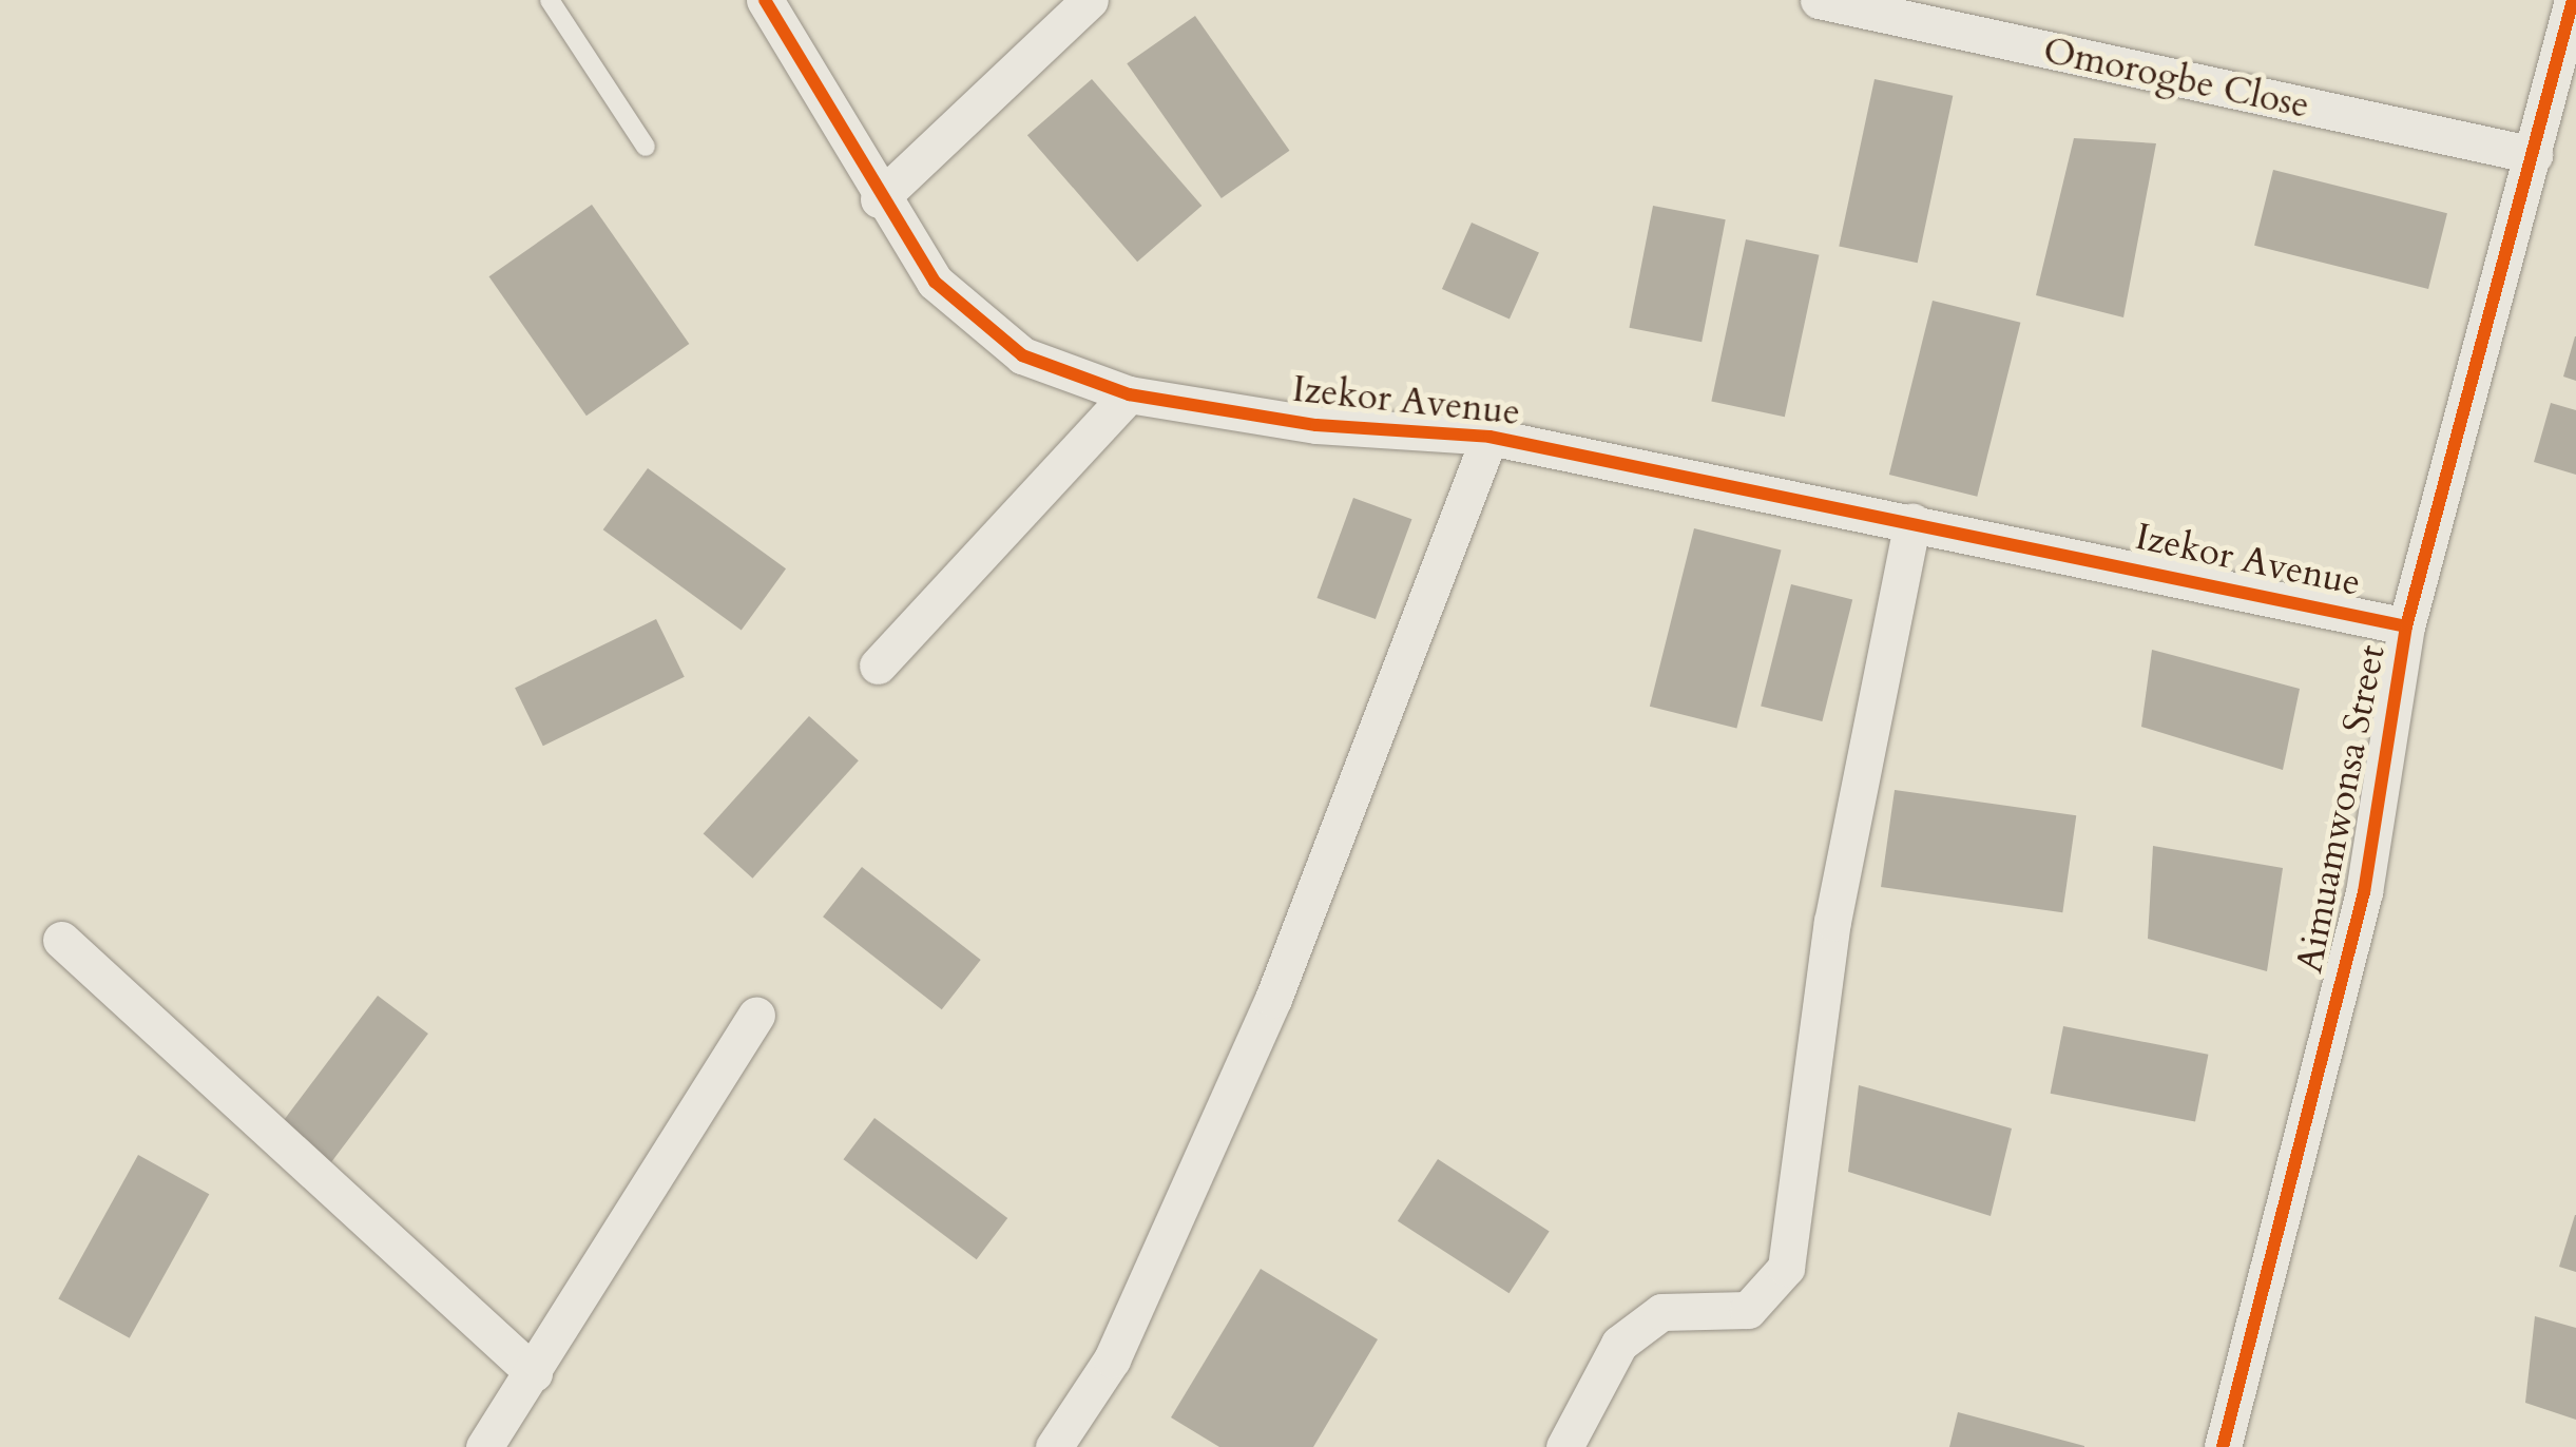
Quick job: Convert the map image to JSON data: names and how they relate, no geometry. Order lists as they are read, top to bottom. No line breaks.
{"streets":{"street":["Omorogbe Close","Izekor Avenue","Aimuamwonsa Street"]},"crossings":[["Omorogbe Close","Aimuamwonsa Street"],["Izekor Avenue","Aimuamwonsa Street"]]}
